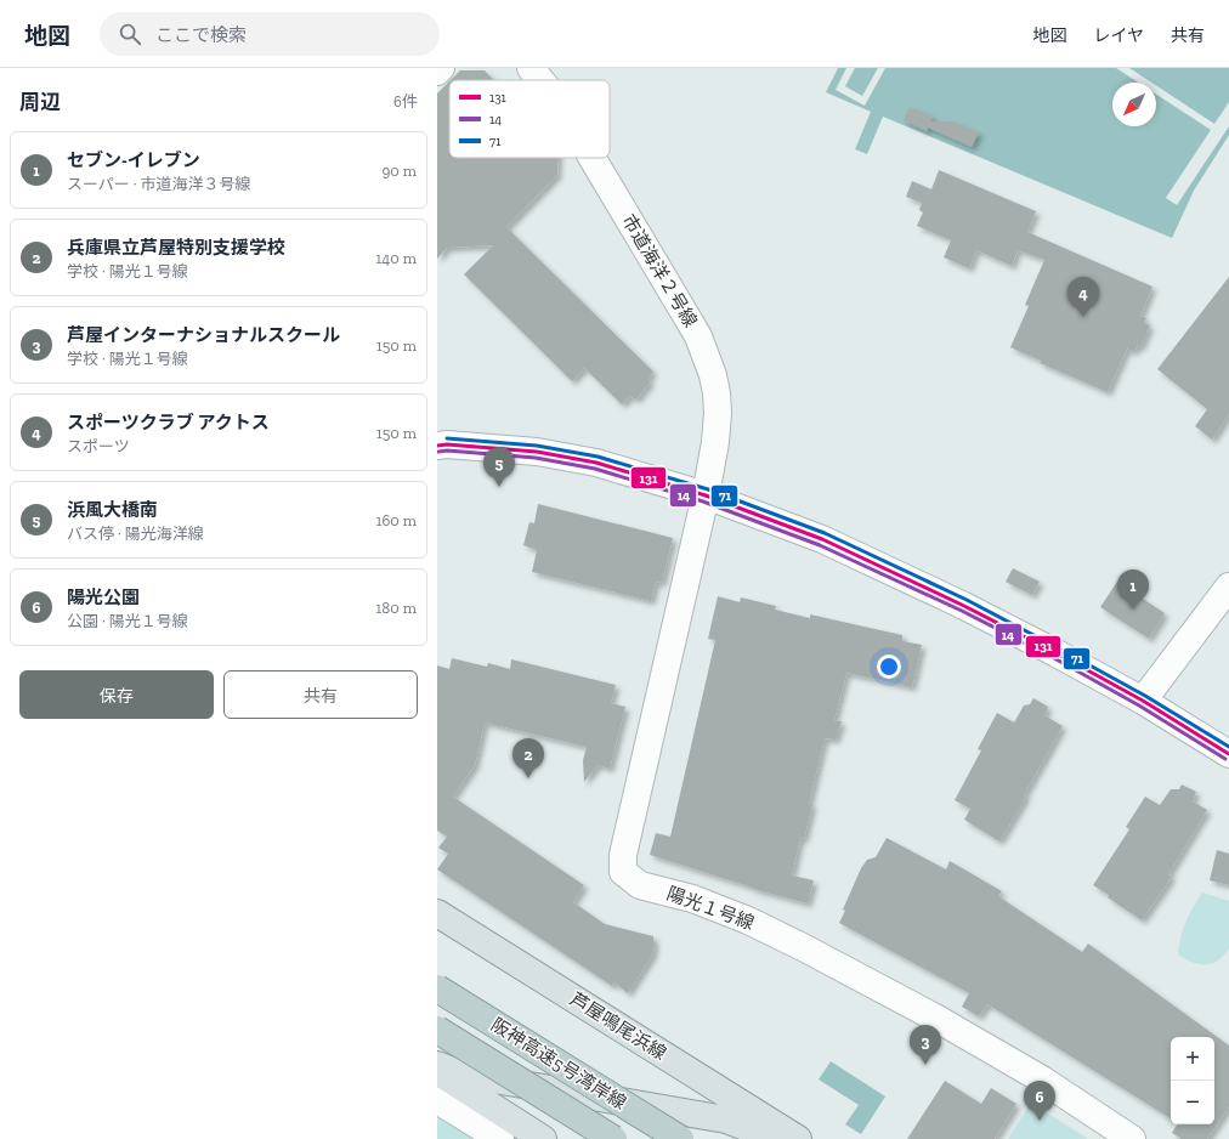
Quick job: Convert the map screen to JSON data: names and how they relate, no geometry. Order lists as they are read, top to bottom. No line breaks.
{"streets":{"highway":["阪神高速5号湾岸線"],"main road":["芦屋鳴尾浜線"],"street":["市道海洋２号線","陽光１号線"]},"crossings":[["市道海洋２号線","陽光１号線"]],"lines":["transit line 71","transit line 131","transit line 14"],"legend":["131","14","71"],"north":"bottom left","page":{"header":"地図","search":"ここで検索","nav":["地図","レイヤ","共有"],"heading":["周辺","6件"],"list":[{"mark":"1","name":"セブン-イレブン","note":"スーパー · 市道海洋３号線","value":"90 m"},{"mark":"2","name":"兵庫県立芦屋特別支援学校","note":"学校 · 陽光１号線","value":"140 m"},{"mark":"3","name":"芦屋インターナショナルスクール","note":"学校 · 陽光１号線","value":"150 m"},{"mark":"4","name":"スポーツクラブ アクトス","note":"スポーツ","value":"150 m"},{"mark":"5","name":"浜風大橋南","note":"バス停 · 陽光海洋線","value":"160 m"},{"mark":"6","name":"陽光公園","note":"公園 · 陽光１号線","value":"180 m"}],"pins":["4","5","1","2","3","6"],"buttons":["保存","共有"],"map_buttons":["+","−"]}}
